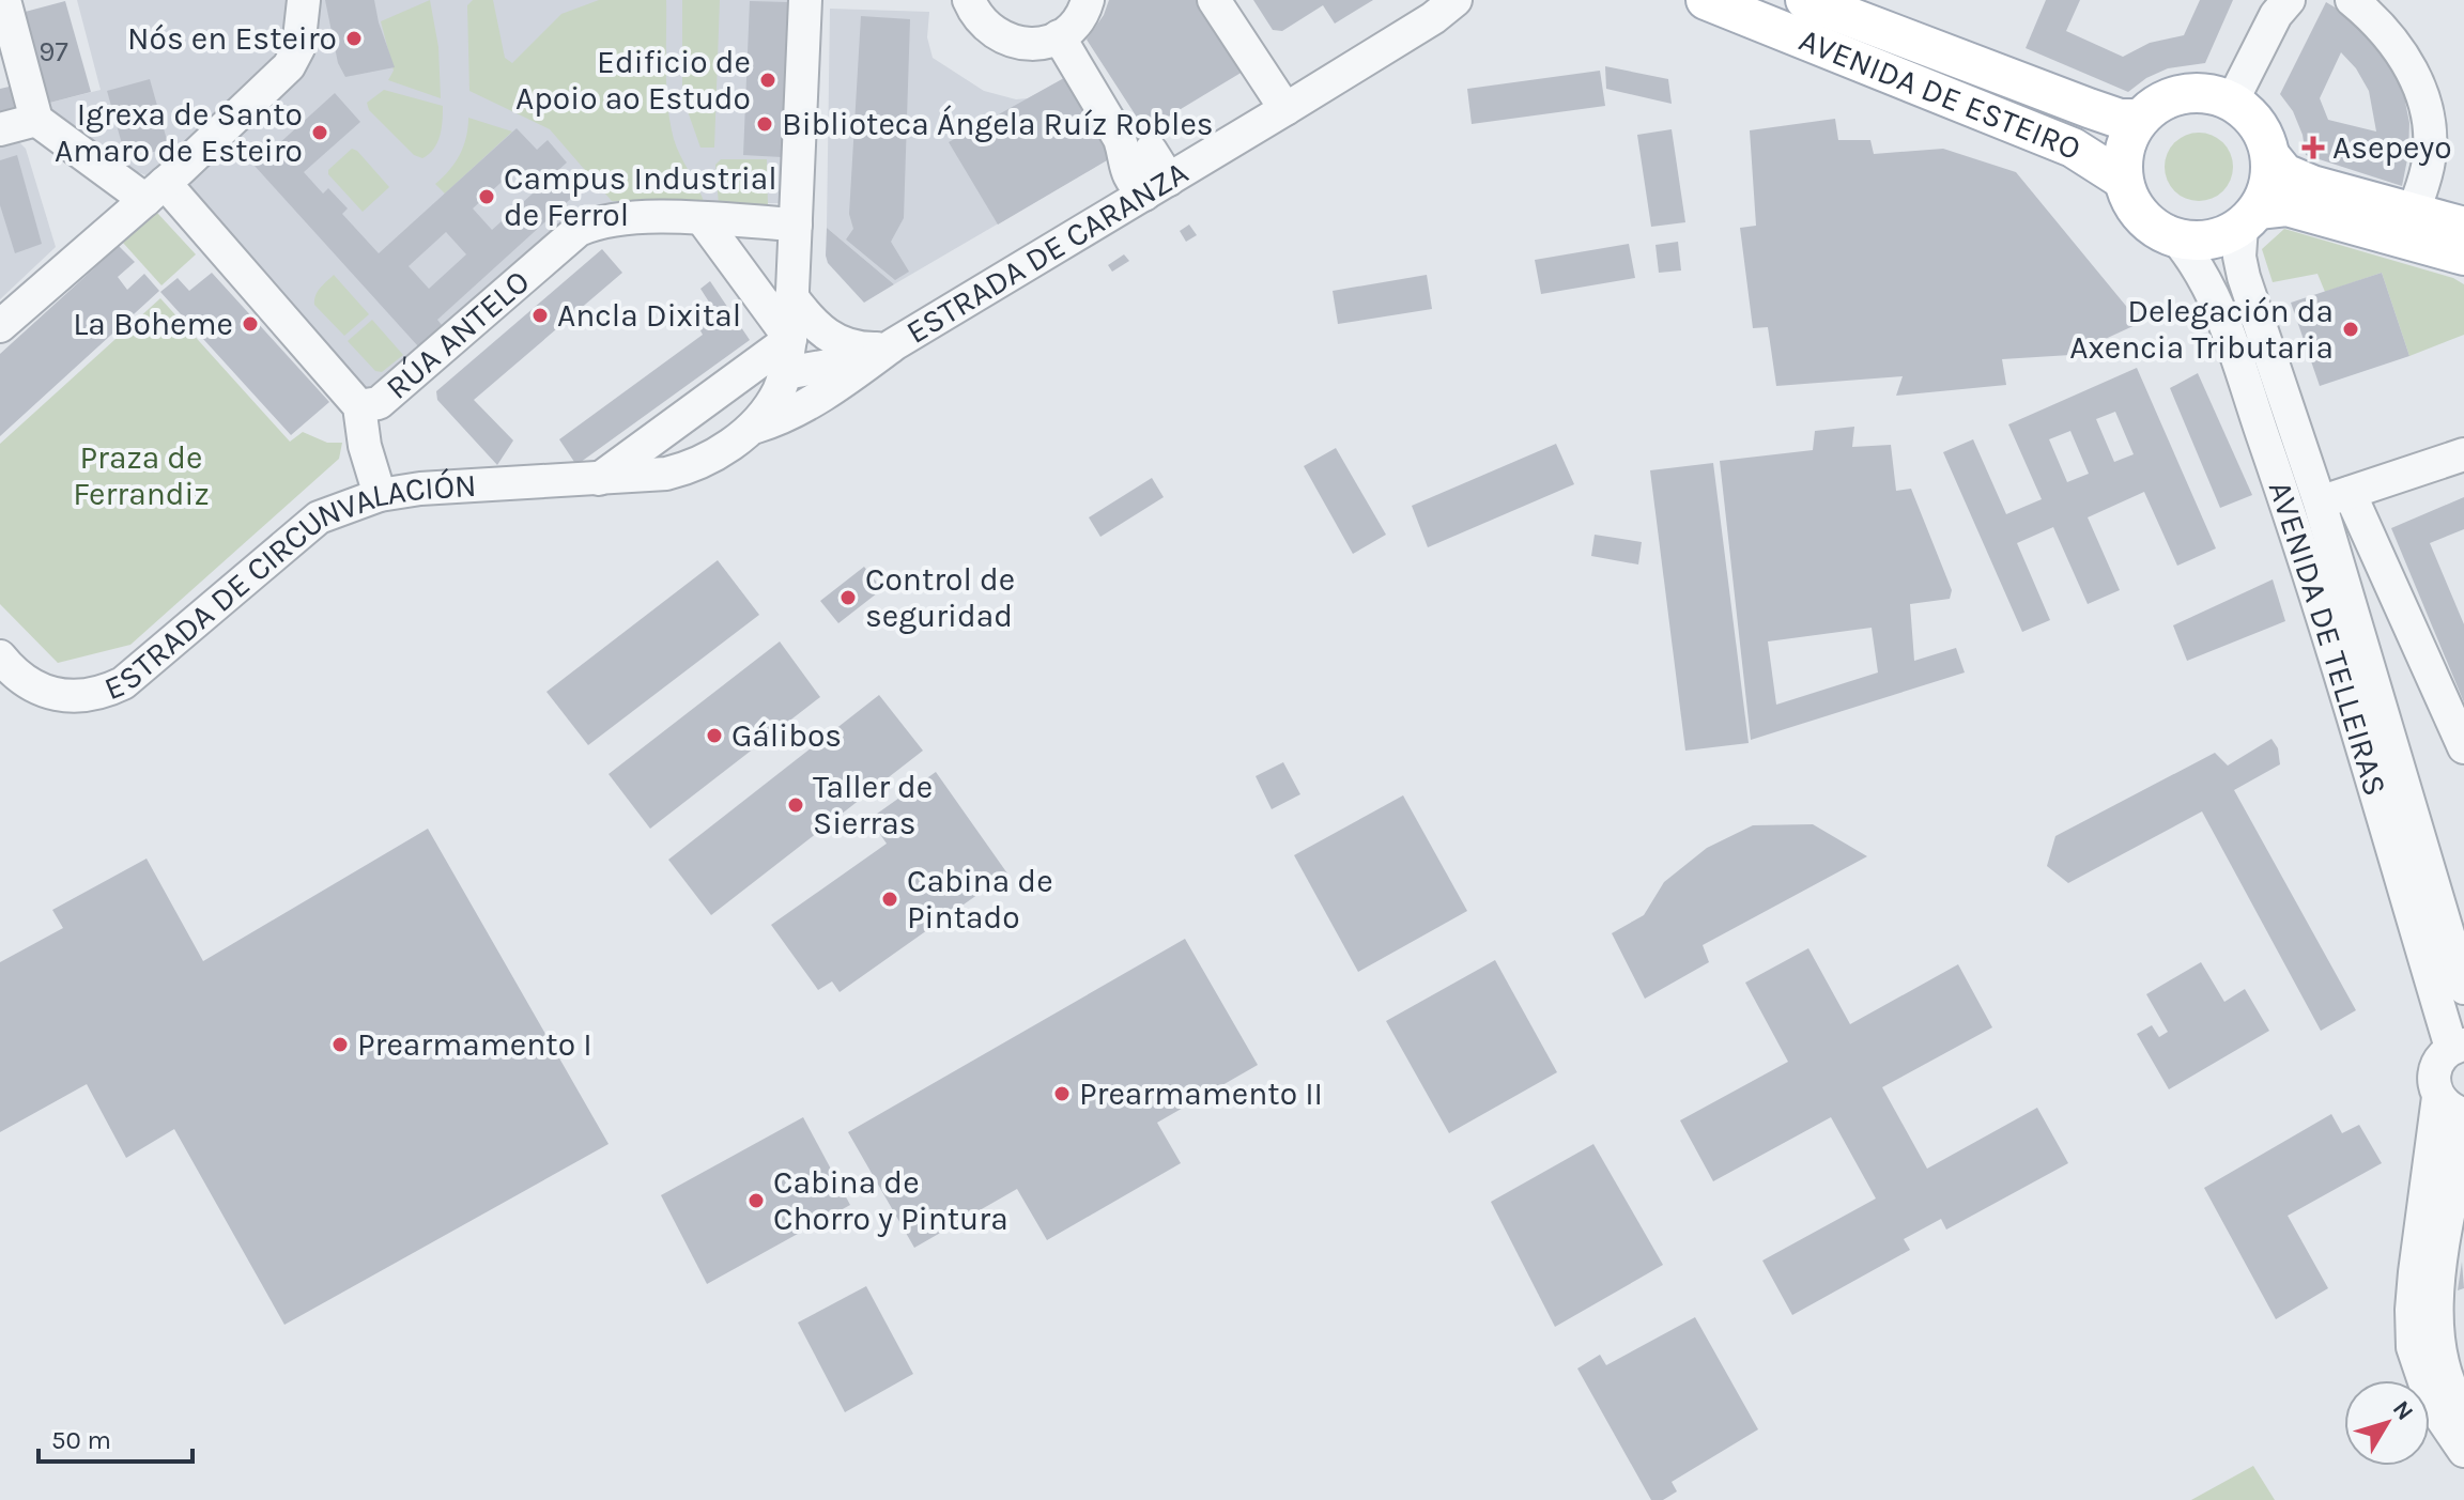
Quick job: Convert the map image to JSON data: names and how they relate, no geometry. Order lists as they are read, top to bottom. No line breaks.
{"streets":{"main road":["AVENIDA DE ESTEIRO"],"street":["ESTRADA DE CARANZA","RÚA ANTELO","ESTRADA DE CIRCUNVALACIÓN","AVENIDA DE TELLEIRAS"]},"crossings":[["AVENIDA DE ESTEIRO","AVENIDA DE TELLEIRAS"],["ESTRADA DE CARANZA","ESTRADA DE CIRCUNVALACIÓN"]],"parks":["Praza de Ferrandiz"],"places":{"other":["Nós en Esteiro","Edificio de Apoio ao Estudo","Biblioteca Ángela Ruíz Robles","Igrexa de Santo Amaro de Esteiro","Campus Industrial de Ferrol","Ancla Dixital","La Boheme","Delegación da Axencia Tributaria","Control de seguridad","Gálibos","Taller de Sierras","Cabina de Pintado","Prearmamento I","Prearmamento II","Cabina de Chorro y Pintura"],"health":["Asepeyo"]},"house_numbers":["97"],"scale_bar":"50 m","north":"top right"}
